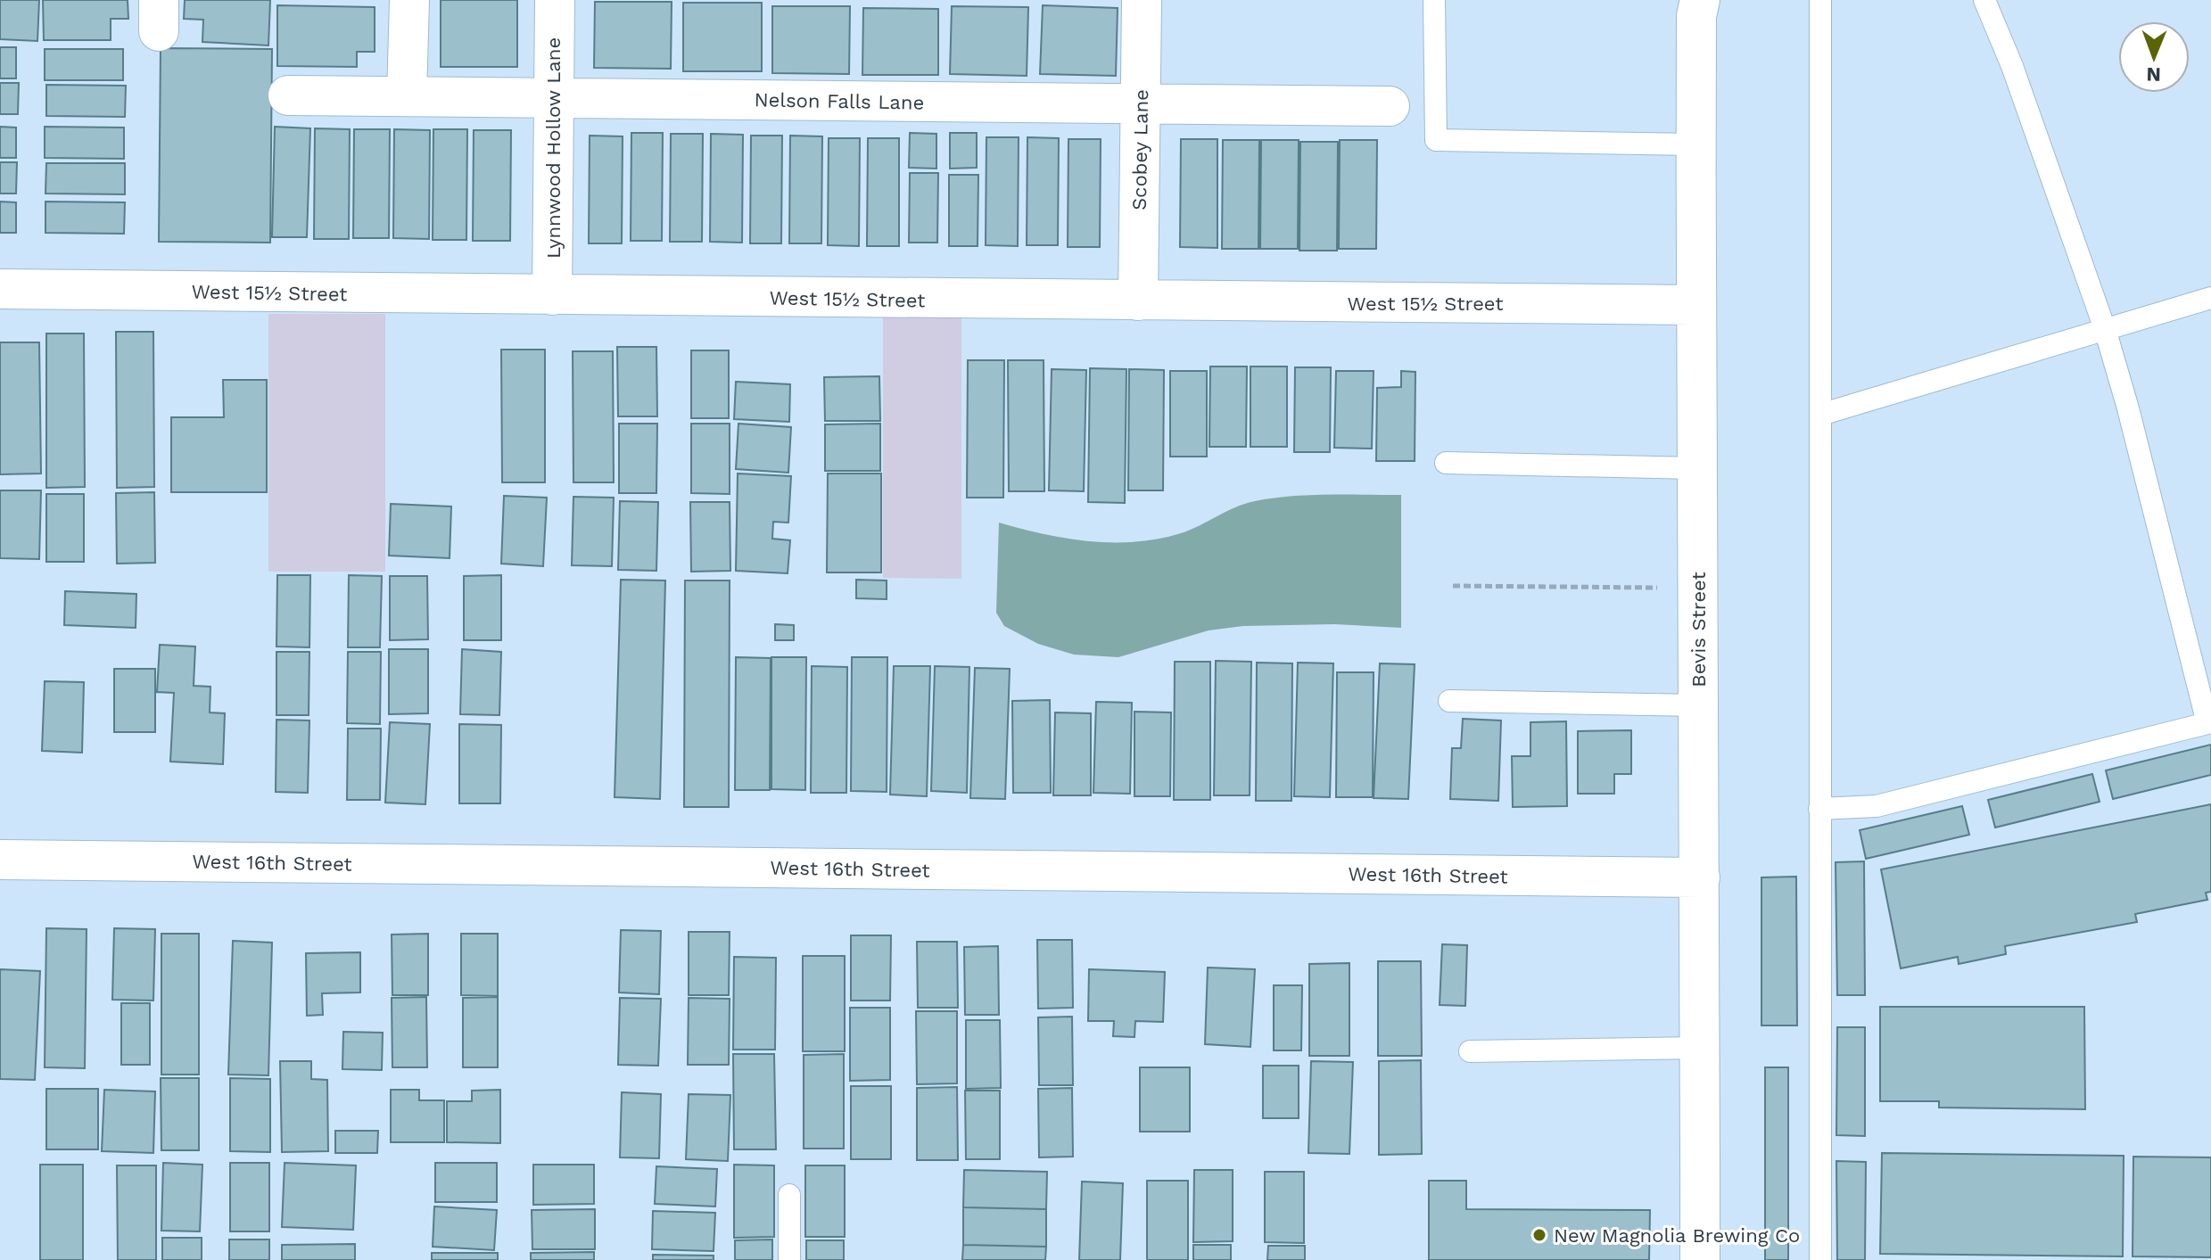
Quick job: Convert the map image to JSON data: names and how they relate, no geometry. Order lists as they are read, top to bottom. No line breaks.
{"streets":{"street":["Nelson Falls Lane","Lynnwood Hollow Lane","Scobey Lane","West 15½ Street","Bevis Street","West 16th Street"]},"crossings":[["Nelson Falls Lane","Lynnwood Hollow Lane"],["Nelson Falls Lane","Scobey Lane"],["Lynnwood Hollow Lane","West 15½ Street"],["Scobey Lane","West 15½ Street"],["West 15½ Street","Bevis Street"],["Bevis Street","West 16th Street"]],"places":["New Magnolia Brewing Co"],"north":"bottom"}
